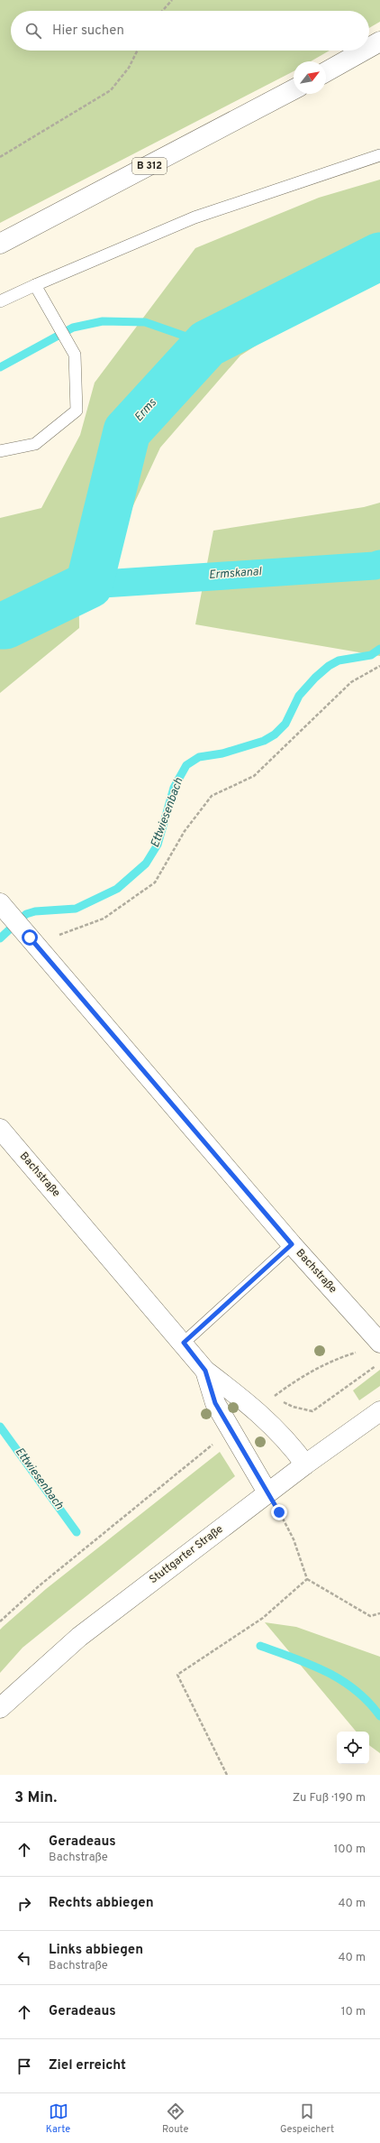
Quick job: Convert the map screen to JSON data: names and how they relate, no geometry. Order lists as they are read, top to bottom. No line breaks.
{"streets":{"main road":["B 312","Bachstraße","Stuttgarter Straße"]},"crossings":[["Bachstraße","Stuttgarter Straße"]],"water":["Erms","Ermskanal","Ettwiesenbach"],"north":"top right","page":{"search":"Hier suchen","heading":["3 Min.","Zu Fuß · 190 m"],"list":[["Geradeaus","Bachstraße","100 m"],["Rechts abbiegen","40 m"],["Links abbiegen","Bachstraße","40 m"],["Geradeaus","10 m"],"Ziel erreicht"],"nav":["Karte","Route","Gespeichert"]}}
